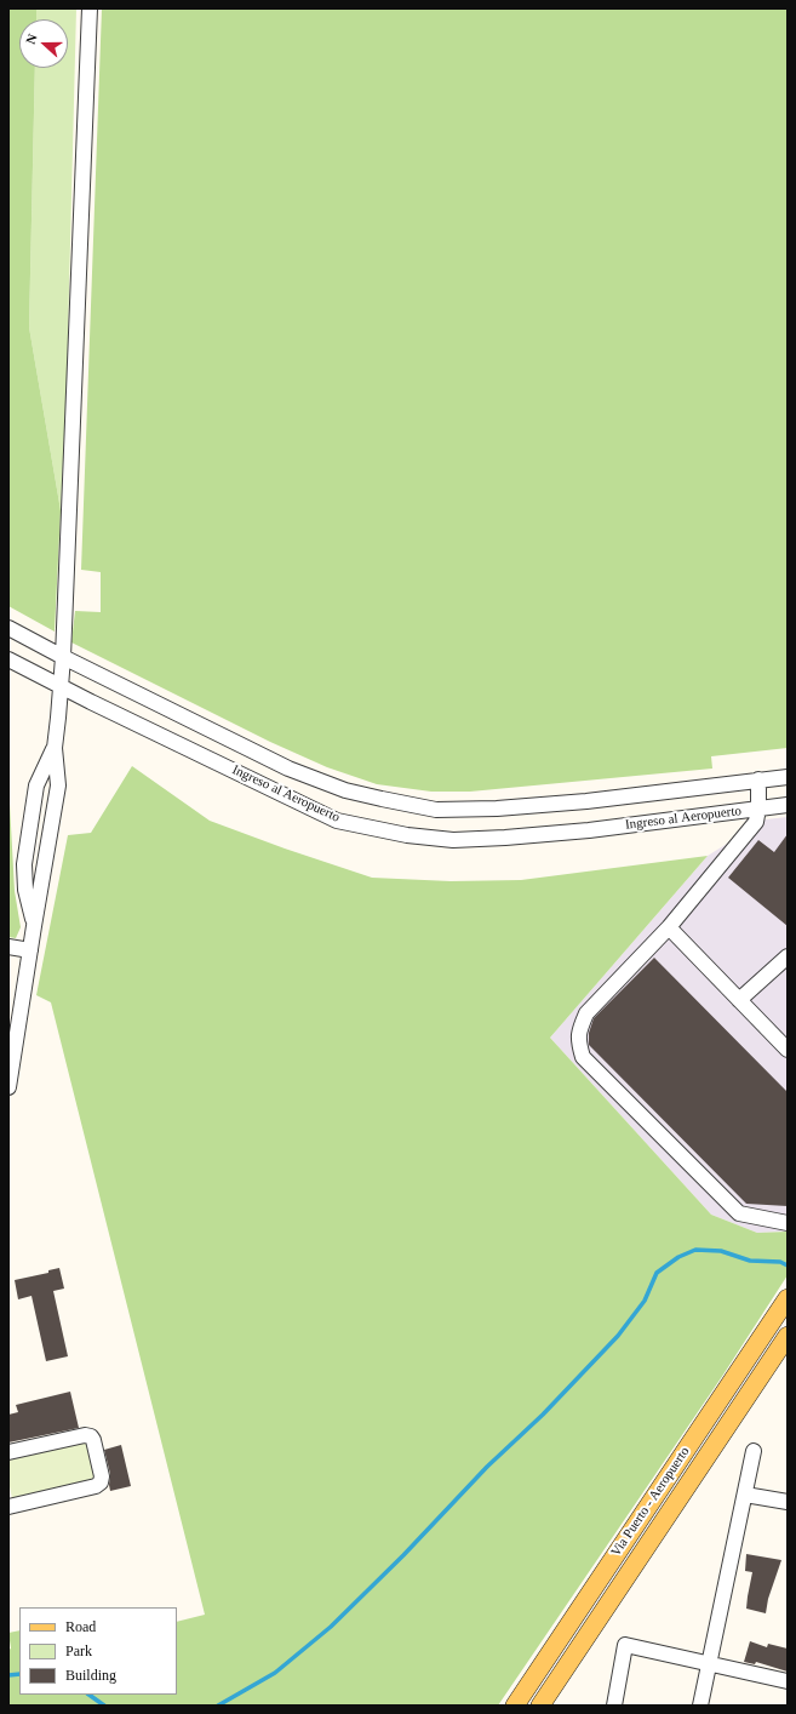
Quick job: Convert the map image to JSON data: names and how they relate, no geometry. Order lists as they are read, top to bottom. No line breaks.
{"streets":{"main road":["Via Puerto - Aeropuerto"],"street":["Ingreso al Aeropuerto"]},"legend":["Road","Park","Building"],"north":"left"}
